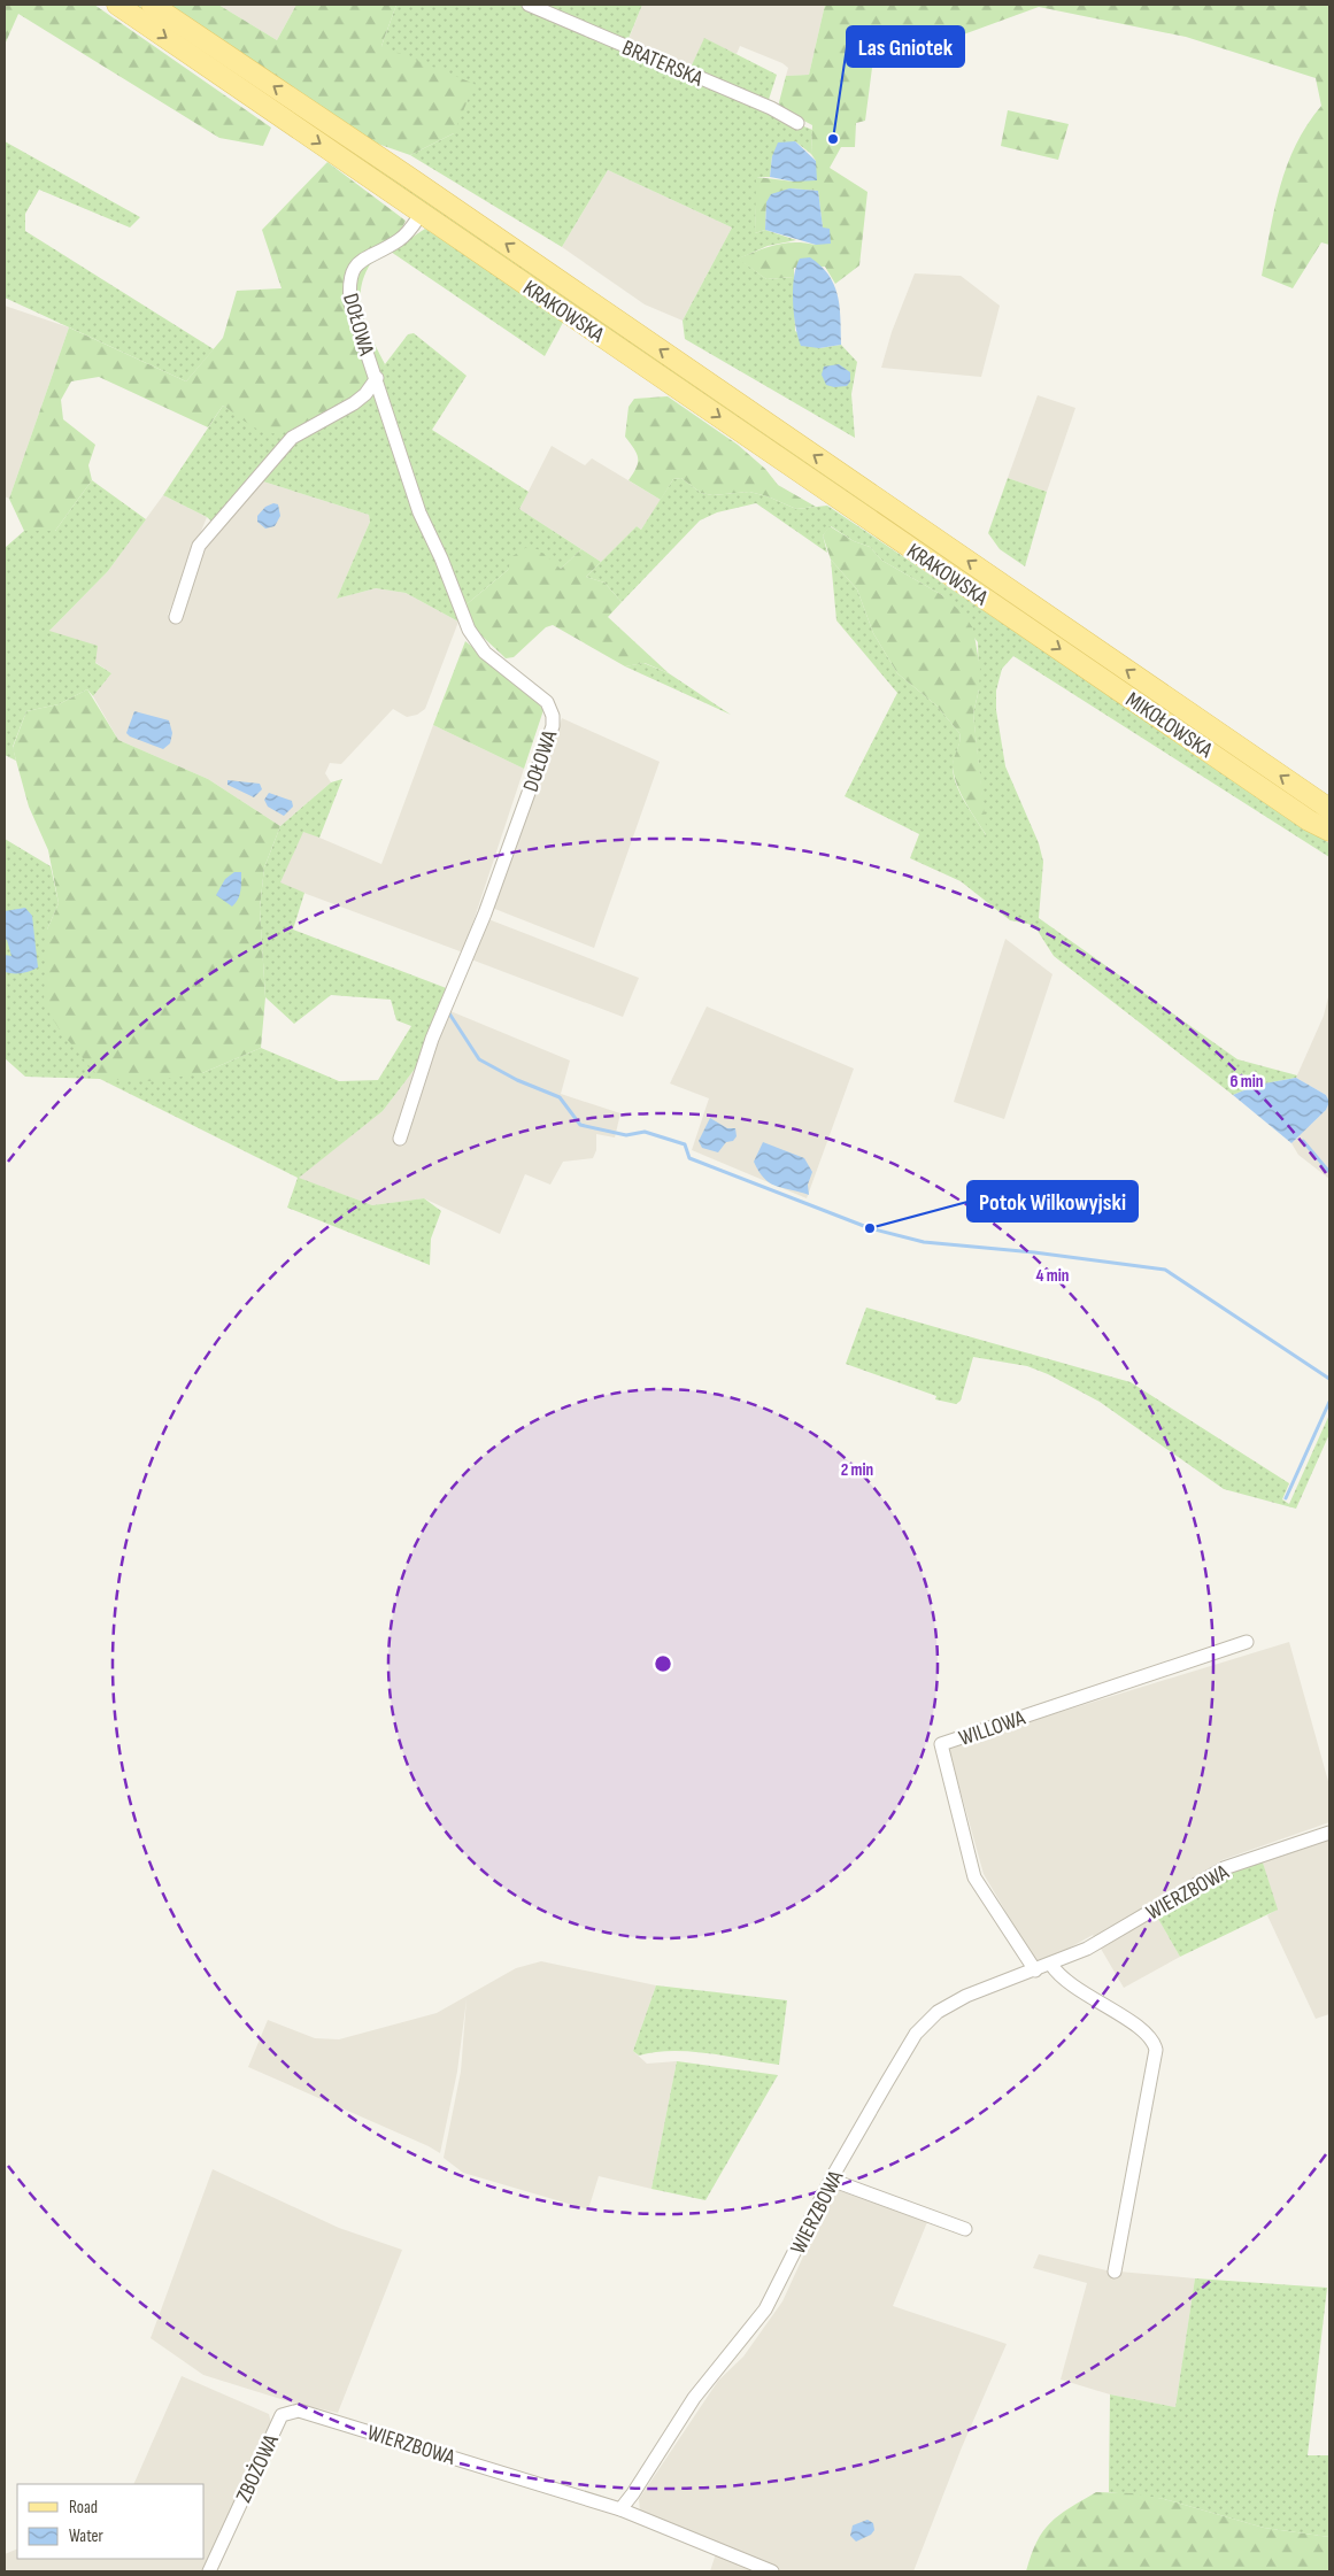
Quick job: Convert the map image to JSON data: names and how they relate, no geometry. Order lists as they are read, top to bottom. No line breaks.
{"streets":{"main road":["KRAKOWSKA","MIKOŁOWSKA"],"street":["BRATERSKA","DOŁOWA","WILLOWA","WIERZBOWA","ZBOŻOWA"]},"crossings":[["KRAKOWSKA","DOŁOWA"],["KRAKOWSKA","MIKOŁOWSKA"],["WILLOWA","WIERZBOWA"],["WIERZBOWA","ZBOŻOWA"]],"places":["Las Gniotek","Potok Wilkowyjski"],"legend":["Road","Water"],"rings":["6 min","4 min","2 min"]}
